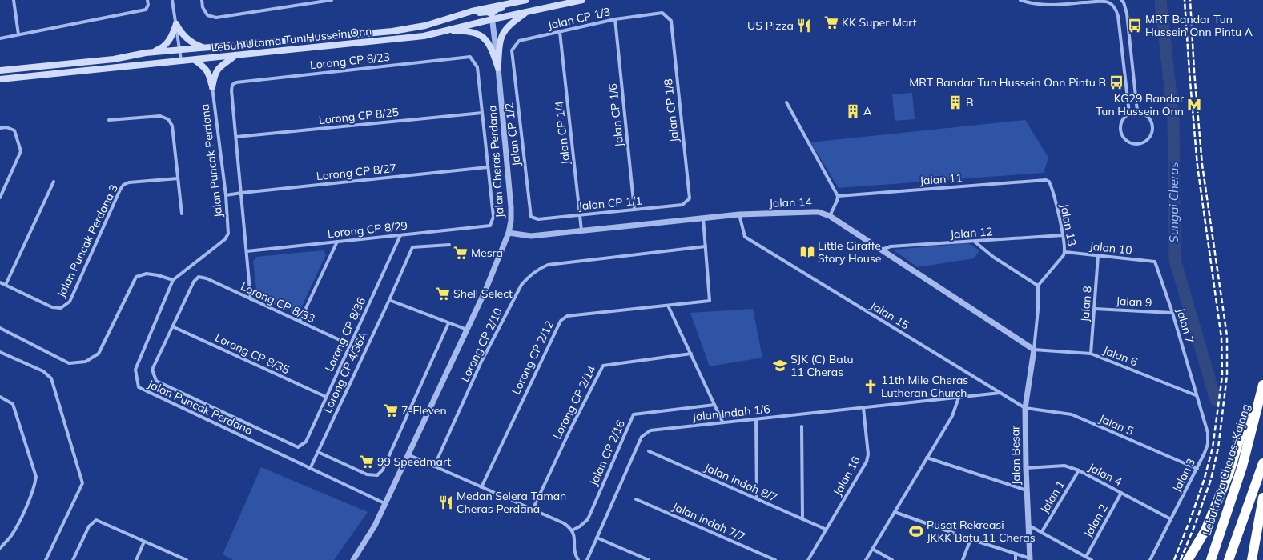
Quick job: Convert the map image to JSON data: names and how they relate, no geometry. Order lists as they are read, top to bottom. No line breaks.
{"streets":{"highway":["Lebuhraya Cheras–Kajang"],"main road":["Lebuh Utama Tun Hussein Onn"],"street":["Jalan CP 1/3","Lorong CP 8/23","Jalan CP 1/8","Jalan CP 1/6","Lorong CP 8/25","Jalan CP 1/4","Jalan CP 1/2","Jalan Puncak Perdana","Jalan Cheras Perdana","Lorong CP 8/27","Jalan 11","Jalan 14","Jalan CP 1/1","Jalan 13","Lorong CP 8/29","Jalan 12","Jalan Puncak Perdana 3","Jalan 10","Jalan 9","Lorong CP 8/33","Jalan 8","Jalan 15","Jalan 7","Lorong CP 8/36","Lorong CP 2/10","Lorong CP 8/35","Jalan 6","Lorong CP 2/12","Lorong CP 4/36A","Lorong CP 2/14","Jalan Indah 1/6","Jalan 5","Jalan CP 2/16","Jalan Besar","Jalan 4","Jalan 3","Jalan 16","Jalan Indah 8/7","Jalan 1","Jalan 2","Jalan Indah 7/7"]},"crossings":[["Jalan CP 1/3","Jalan CP 1/8"],["Jalan CP 1/3","Jalan CP 1/6"],["Jalan CP 1/3","Jalan CP 1/4"],["Jalan CP 1/3","Jalan CP 1/2"],["Lebuh Utama Tun Hussein Onn","Jalan Cheras Perdana"],["Lorong CP 8/23","Lorong CP 8/25"],["Jalan CP 1/8","Jalan CP 1/1"],["Jalan CP 1/6","Jalan CP 1/1"],["Jalan CP 1/4","Jalan 14"],["Jalan CP 1/4","Jalan CP 1/1"],["Jalan CP 1/2","Jalan CP 1/1"],["Jalan Puncak Perdana","Jalan Cheras Perdana"],["Jalan Puncak Perdana","Lorong CP 8/27"],["Jalan Puncak Perdana","Lorong CP 4/36A"],["Jalan Cheras Perdana","Jalan 14"],["Lorong CP 8/27","Lorong CP 8/29"],["Jalan 11","Jalan 13"],["Jalan 14","Jalan 12"],["Jalan 14","Jalan 15"],["Jalan 14","Jalan 6"],["Jalan 14","Jalan Besar"],["Jalan 13","Jalan 12"],["Jalan 13","Jalan 10"],["Lorong CP 8/29","Lorong CP 8/36"],["Jalan 10","Jalan 8"],["Jalan 10","Jalan 7"],["Jalan 9","Jalan 8"],["Jalan 9","Jalan 7"],["Lorong CP 8/33","Lorong CP 8/36"],["Lorong CP 8/33","Lorong CP 8/35"],["Jalan 8","Jalan 6"],["Jalan 15","Jalan Indah 1/6"],["Jalan 15","Jalan 5"],["Jalan 15","Jalan Besar"],["Jalan 7","Jalan 6"],["Jalan 7","Jalan 3"],["Lorong CP 8/36","Lorong CP 8/35"],["Lorong CP 2/10","Lorong CP 2/12"],["Jalan 6","Jalan Besar"],["Jalan 6","Jalan 3"],["Jalan Indah 1/6","Jalan 16"],["Jalan 5","Jalan Besar"],["Jalan 5","Jalan 3"],["Jalan Besar","Jalan 4"],["Jalan 4","Jalan 3"],["Jalan 4","Jalan 1"],["Jalan 4","Jalan 2"],["Jalan 16","Jalan Indah 8/7"]],"water":["Sungai Cheras"],"places":{"supermarket":["KK Super Mart","Mesra","Shell Select","7-Eleven","99 Speedmart"],"restaurant":["US Pizza","Medan Selera Taman Cheras Perdana"],"bus stop":["MRT Bandar Tun Hussein Onn Pintu A","MRT Bandar Tun Hussein Onn Pintu B"],"building":["B","A"],"metro station":["KG29 Bandar Tun Hussein Onn"],"library":["Little Giraffe Story House"],"school or university":["SJK (C) Batu 11 Cheras"],"church":["11th Mile Cheras Lutheran Church"],"sports":["Pusat Rekreasi JKKK Batu 11 Cheras"]}}
